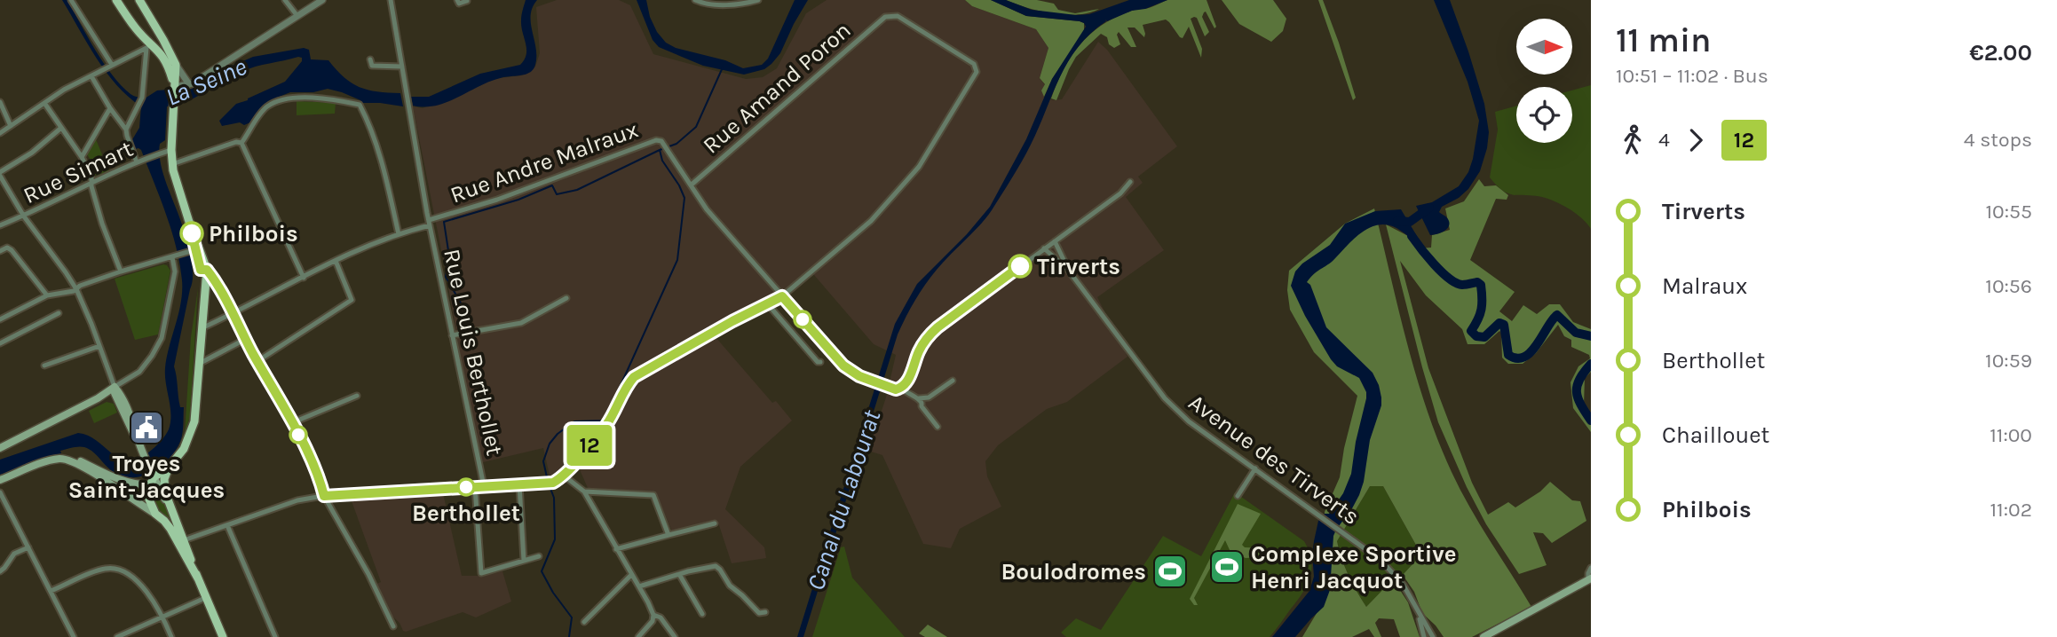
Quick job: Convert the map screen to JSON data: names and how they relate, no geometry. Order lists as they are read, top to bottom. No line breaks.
{"streets":{"street":["Rue Amand Poron","Rue Andre Malraux","Rue Simart","Rue Louis Berthollet","Avenue des Tirverts"]},"crossings":[["Rue Amand Poron","Rue Andre Malraux"],["Rue Andre Malraux","Rue Louis Berthollet"]],"water":["La Seine","Canal du Labourat"],"places":{"other":["Philbois","Tirverts","Berthollet"],"public building":["Troyes Saint-Jacques"],"sports":["Complexe Sportive Henri Jacquot","Boulodromes"]},"lines":["bus line 12"],"north":"right","page":{"on_map":"12","heading":["11 min","10:51 – 11:02 · Bus","€2.00"],"legs":["4","12","4 stops"],"list":[{"name":"Tirverts","value":"10:55"},{"name":"Malraux","value":"10:56"},{"name":"Berthollet","value":"10:59"},{"name":"Chaillouet","value":"11:00"},{"name":"Philbois","value":"11:02"}]}}
